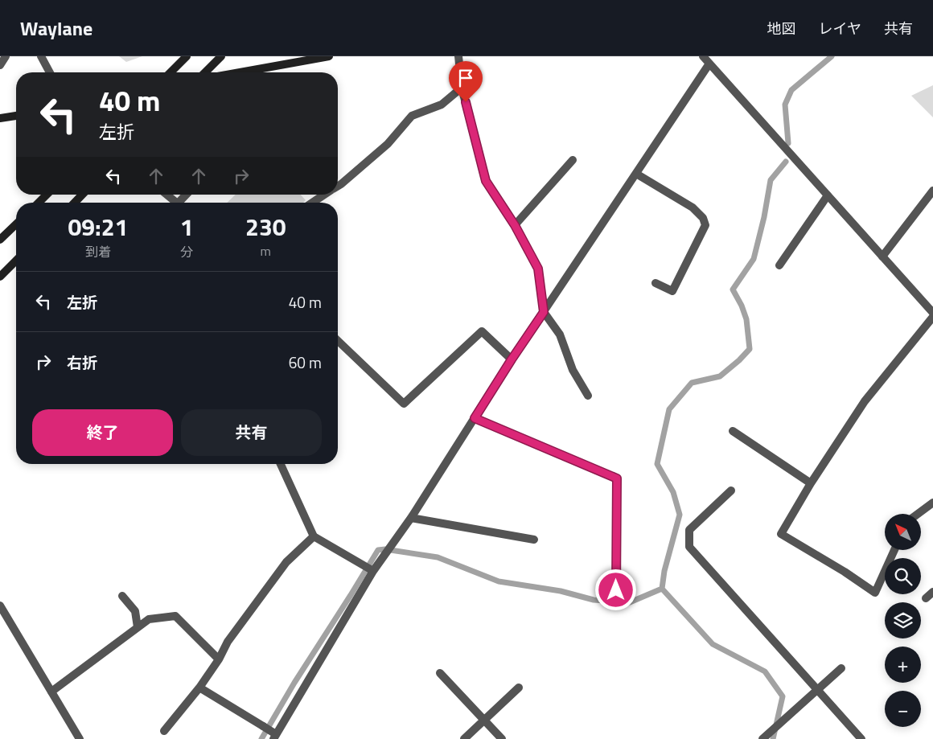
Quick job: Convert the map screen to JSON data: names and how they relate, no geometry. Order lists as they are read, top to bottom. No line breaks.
{"north":"top left","page":{"header":"Waylane","nav":["地図","レイヤ","共有"],"turn":["40 m","左折"],"eta":["09:21","到着","1","分","230","m"],"list":[{"name":"左折","value":"40 m"},{"name":"右折","value":"60 m"}],"buttons":["終了","共有"],"map_buttons":["+","−"]}}
